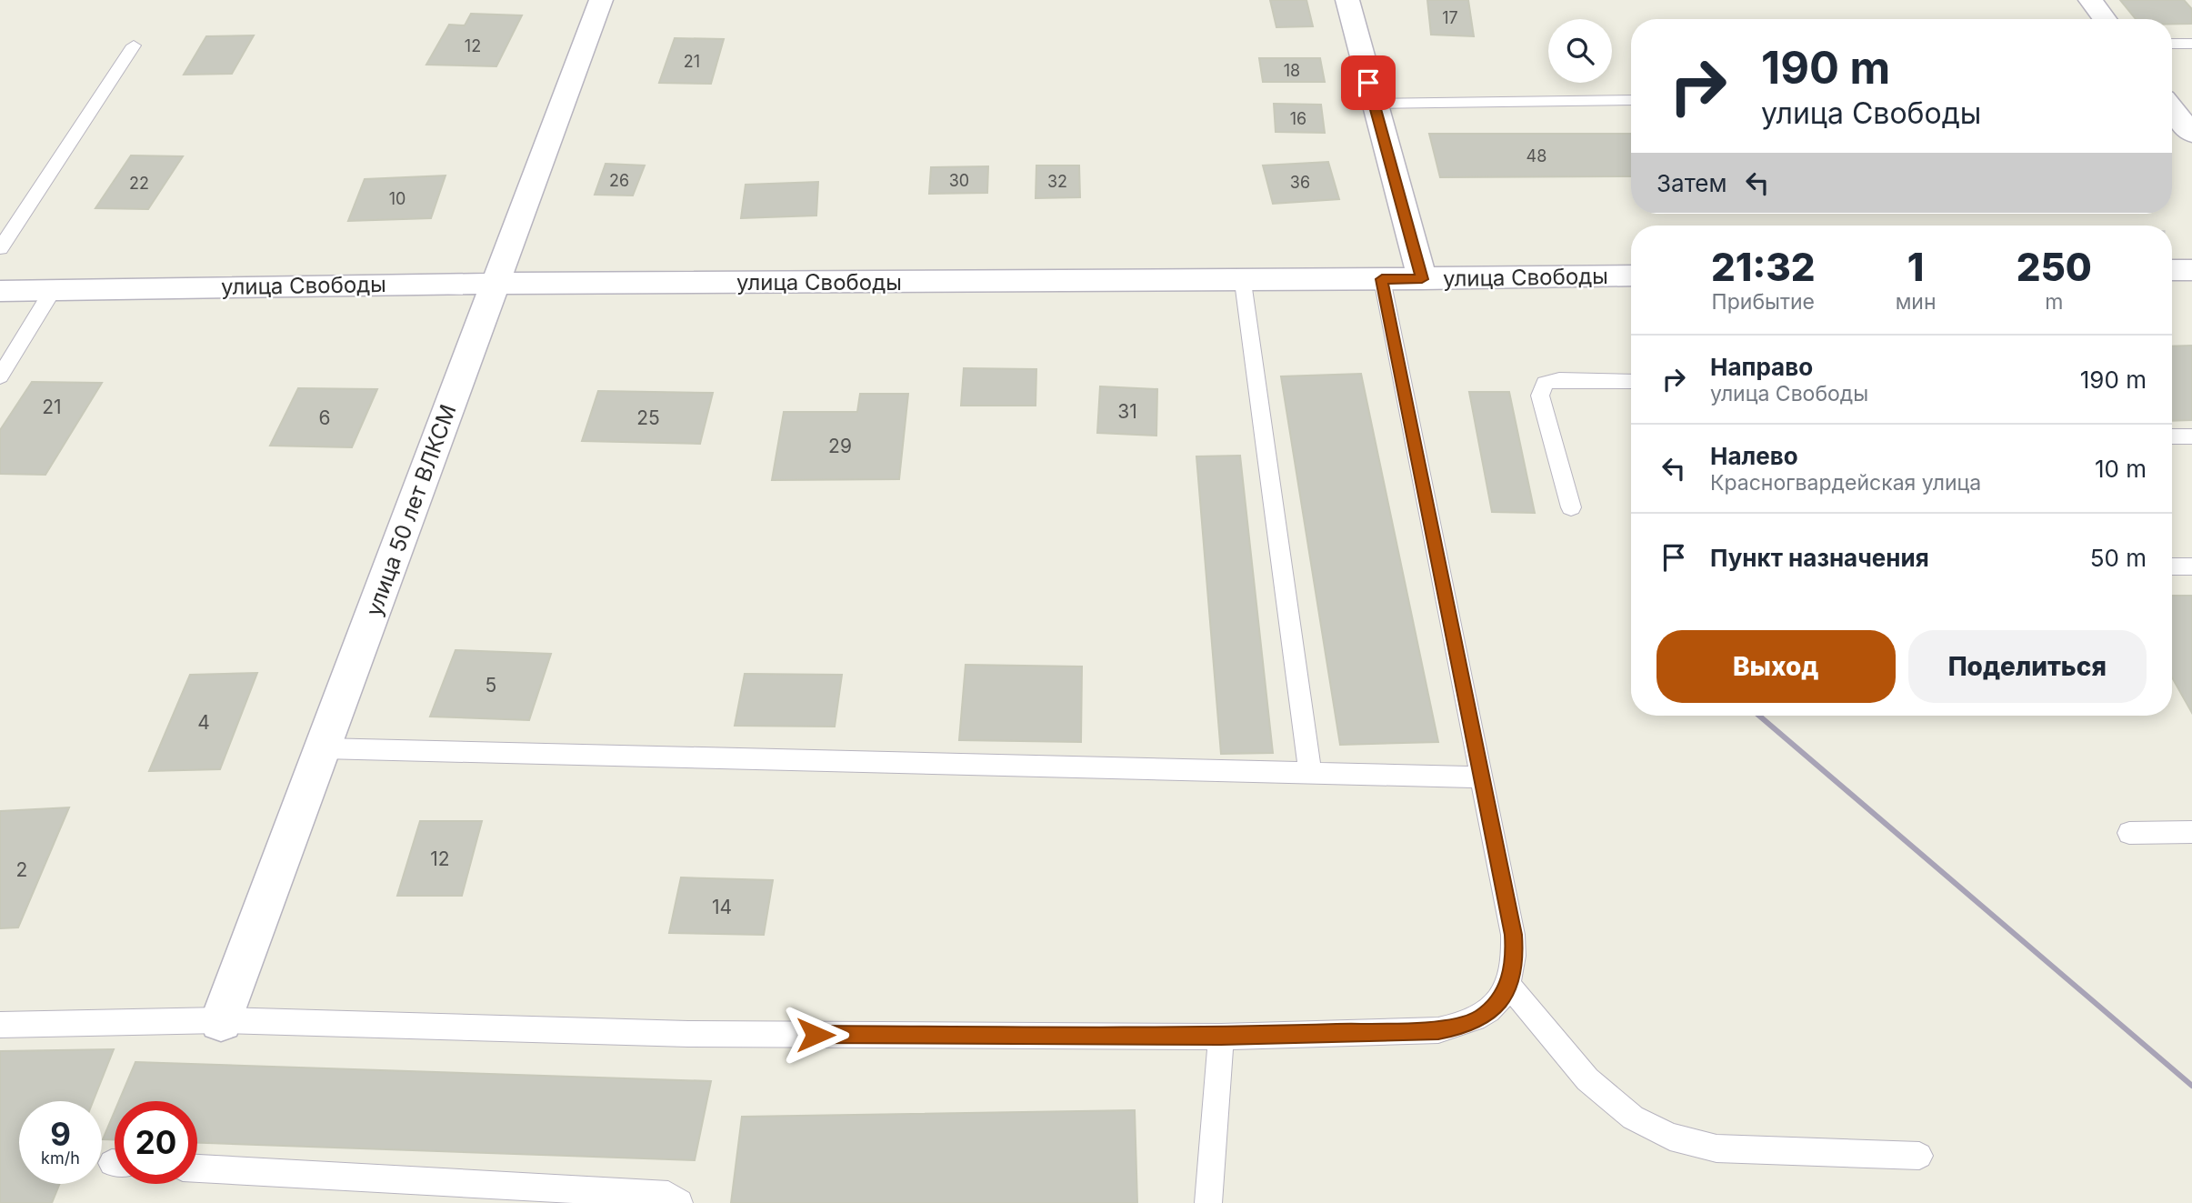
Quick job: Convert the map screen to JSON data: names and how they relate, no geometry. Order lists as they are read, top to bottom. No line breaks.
{"streets":{"street":["улица Свободы","улица 50 лет ВЛКСМ"]},"crossings":[["улица Свободы","улица 50 лет ВЛКСМ"]],"house_numbers":["17","12","21","18","16","48","26","30","32","36","22","10","21","31","6","25","29","5","4","12","2","14"],"page":{"turn":["190 m","улица Свободы"],"then":"Затем","eta":["21:32","Прибытие","1","мин","250","m"],"list":[{"name":"Направо","note":"улица Свободы","value":"190 m"},{"name":"Налево","note":"Красногвардейская улица","value":"10 m"},{"name":"Пункт назначения","value":"50 m"}],"buttons":["Выход","Поделиться"],"speed":"9 km/h","limit":"20"}}
